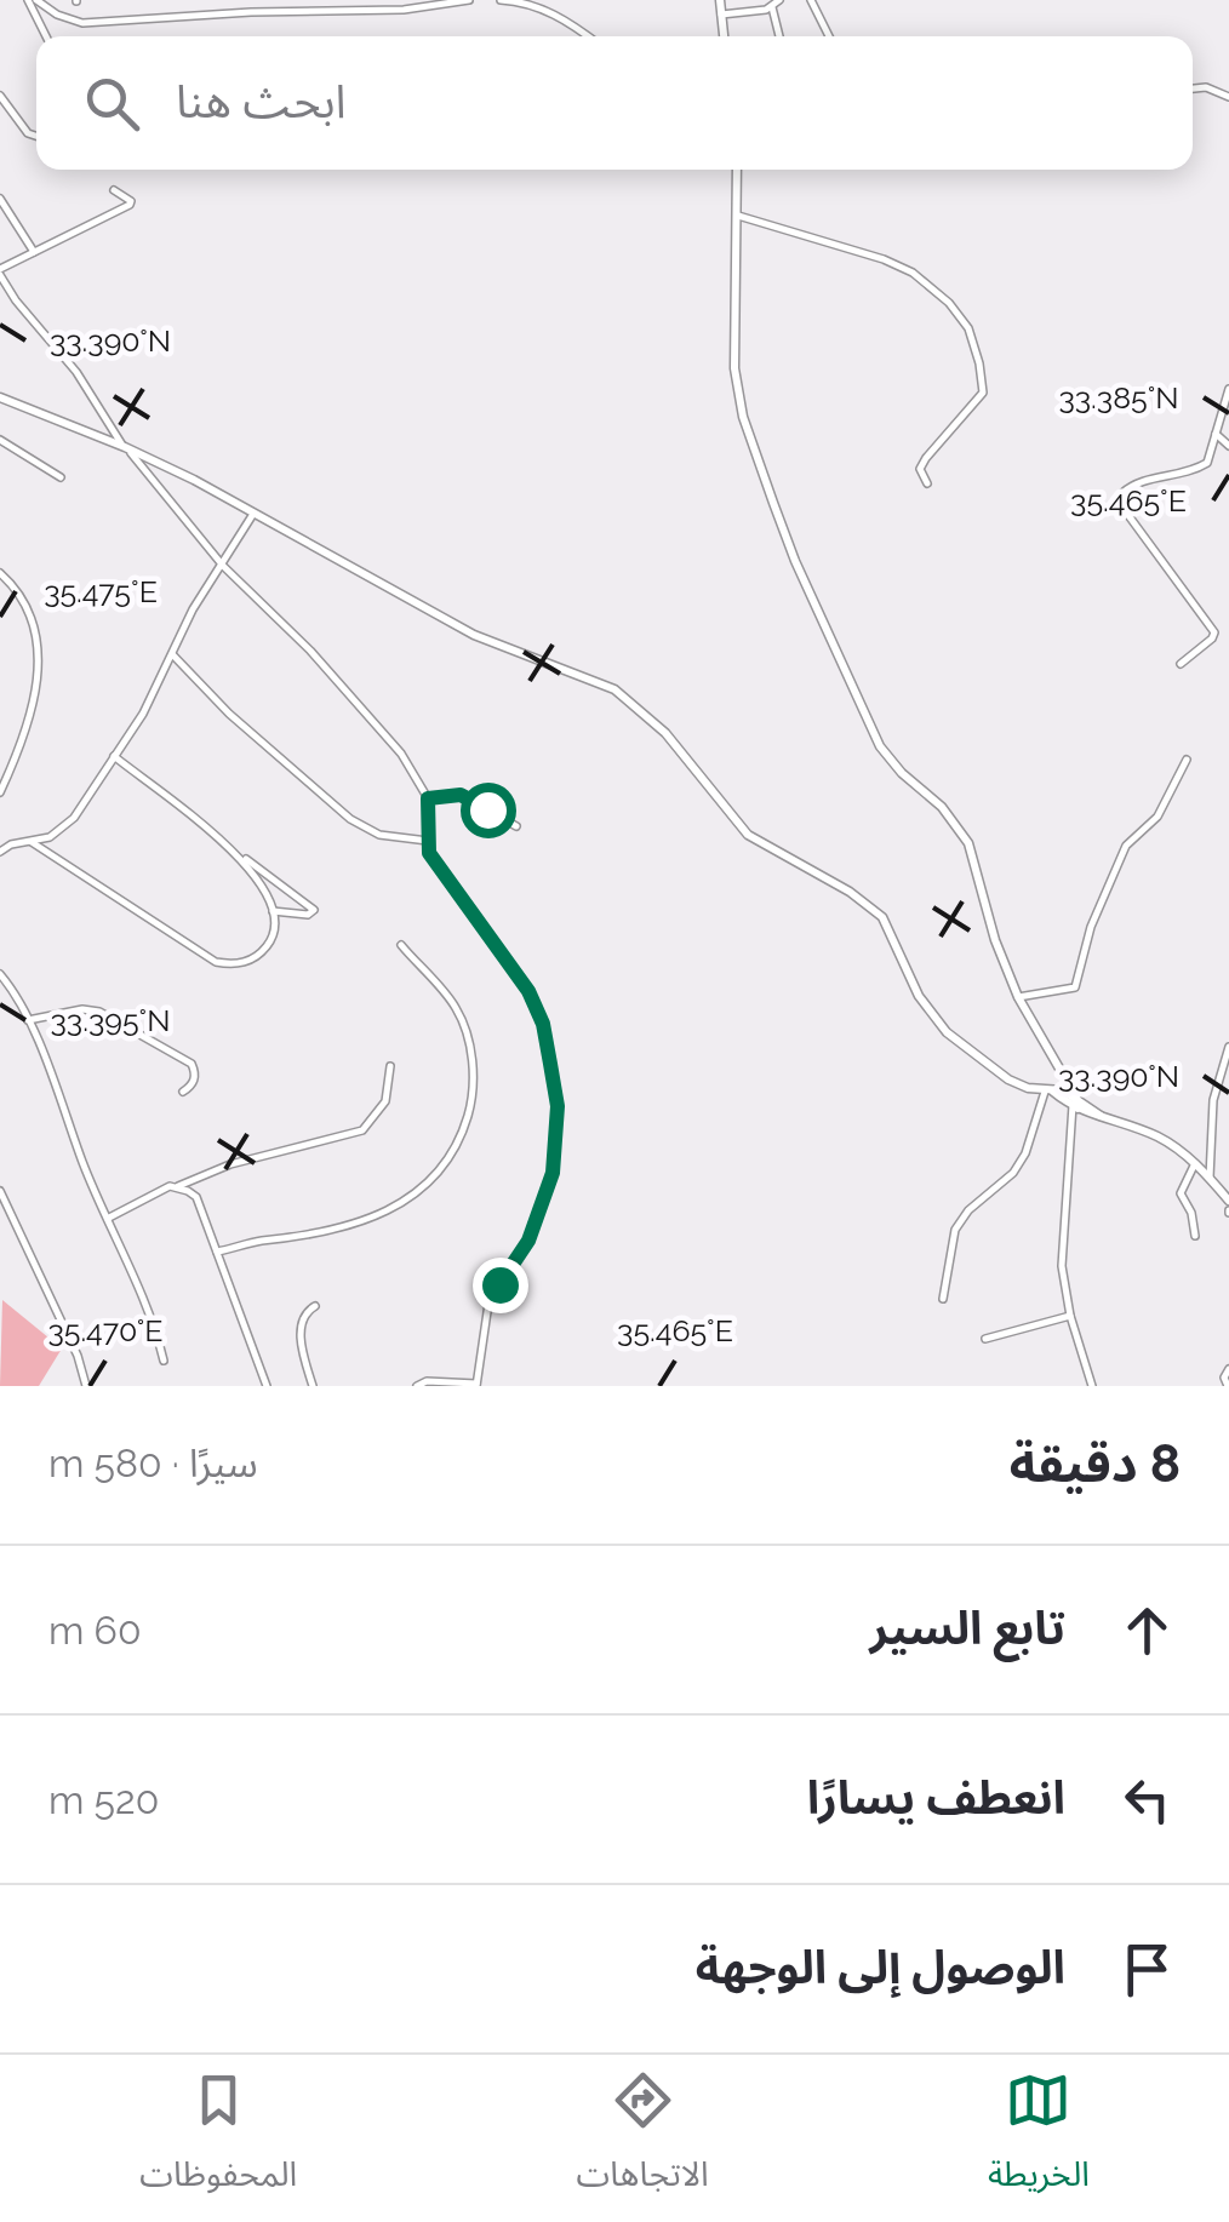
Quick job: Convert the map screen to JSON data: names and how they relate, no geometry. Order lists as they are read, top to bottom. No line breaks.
{"page":{"search":"ابحث هنا","heading":["8 دقيقة","سيرًا · 580 m"],"list":[["تابع السير","60 m"],["انعطف يسارًا","520 m"],"الوصول إلى الوجهة"],"nav":["الخريطة","الاتجاهات","المحفوظات"]},"coordinates":["33.390°N","33.385°N","35.465°E","35.475°E","33.395°N","35.470°E"]}
